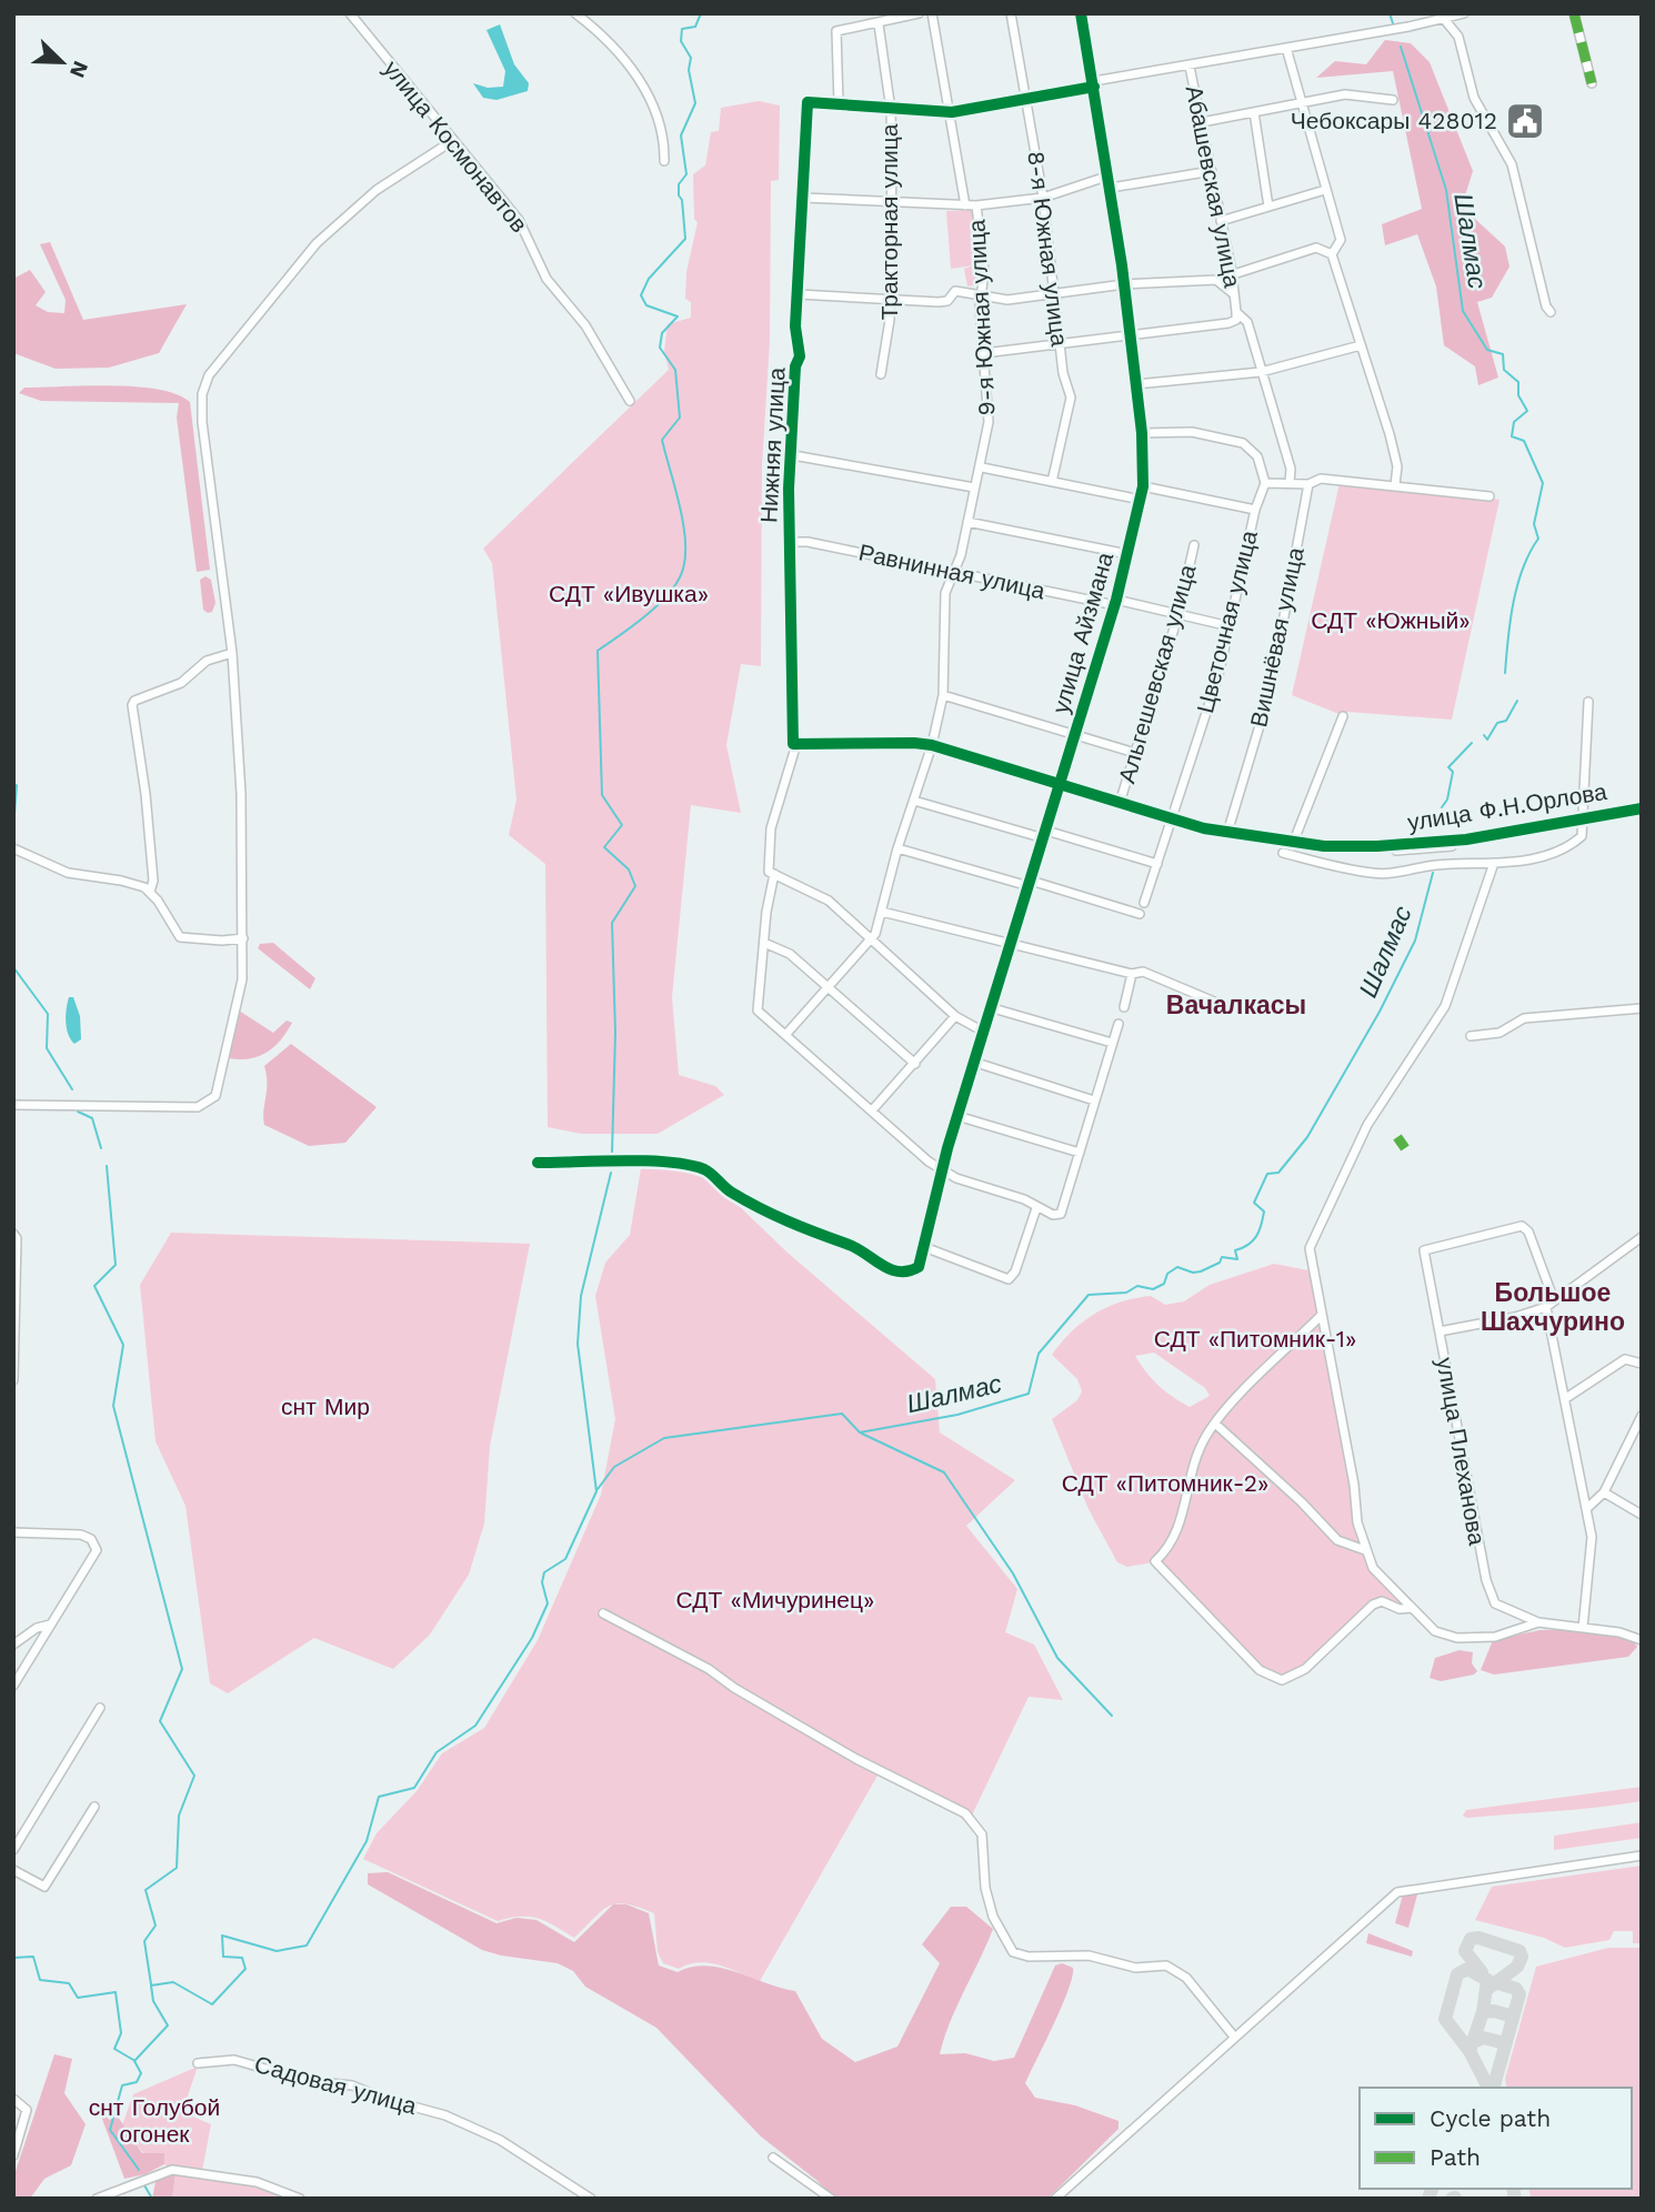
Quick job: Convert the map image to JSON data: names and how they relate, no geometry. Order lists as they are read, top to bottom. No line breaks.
{"streets":{"street":["улица Космонавтов","Абашевская улица","Тракторная улица","8-я Южная улица","9-я Южная улица","Нижняя улица","Равнинная улица","Цветочная улица","улица Айзмана","Вишнёвая улица","Альгешевская улица","улица Ф.Н.Орлова","улица Плеханова","Садовая улица"]},"crossings":[["9-я Южная улица","Нижняя улица"],["9-я Южная улица","Равнинная улица"],["Нижняя улица","Равнинная улица"],["Равнинная улица","Цветочная улица"],["Равнинная улица","улица Айзмана"],["Равнинная улица","Альгешевская улица"],["Цветочная улица","улица Ф.Н.Орлова"],["улица Айзмана","улица Ф.Н.Орлова"],["Вишнёвая улица","улица Ф.Н.Орлова"],["Альгешевская улица","улица Ф.Н.Орлова"]],"districts":["Вачалкасы","Большое Шахчурино"],"water":["Шалмас"],"parks":["СДТ «Ивушка»","СДТ «Южный»","СДТ «Питомник-1»","снт Мир","СДТ «Питомник-2»","СДТ «Мичуринец»","снт Голубой огонек"],"places":{"public building":["Чебоксары 428012"]},"legend":["Cycle path","Path"],"north":"bottom right"}
